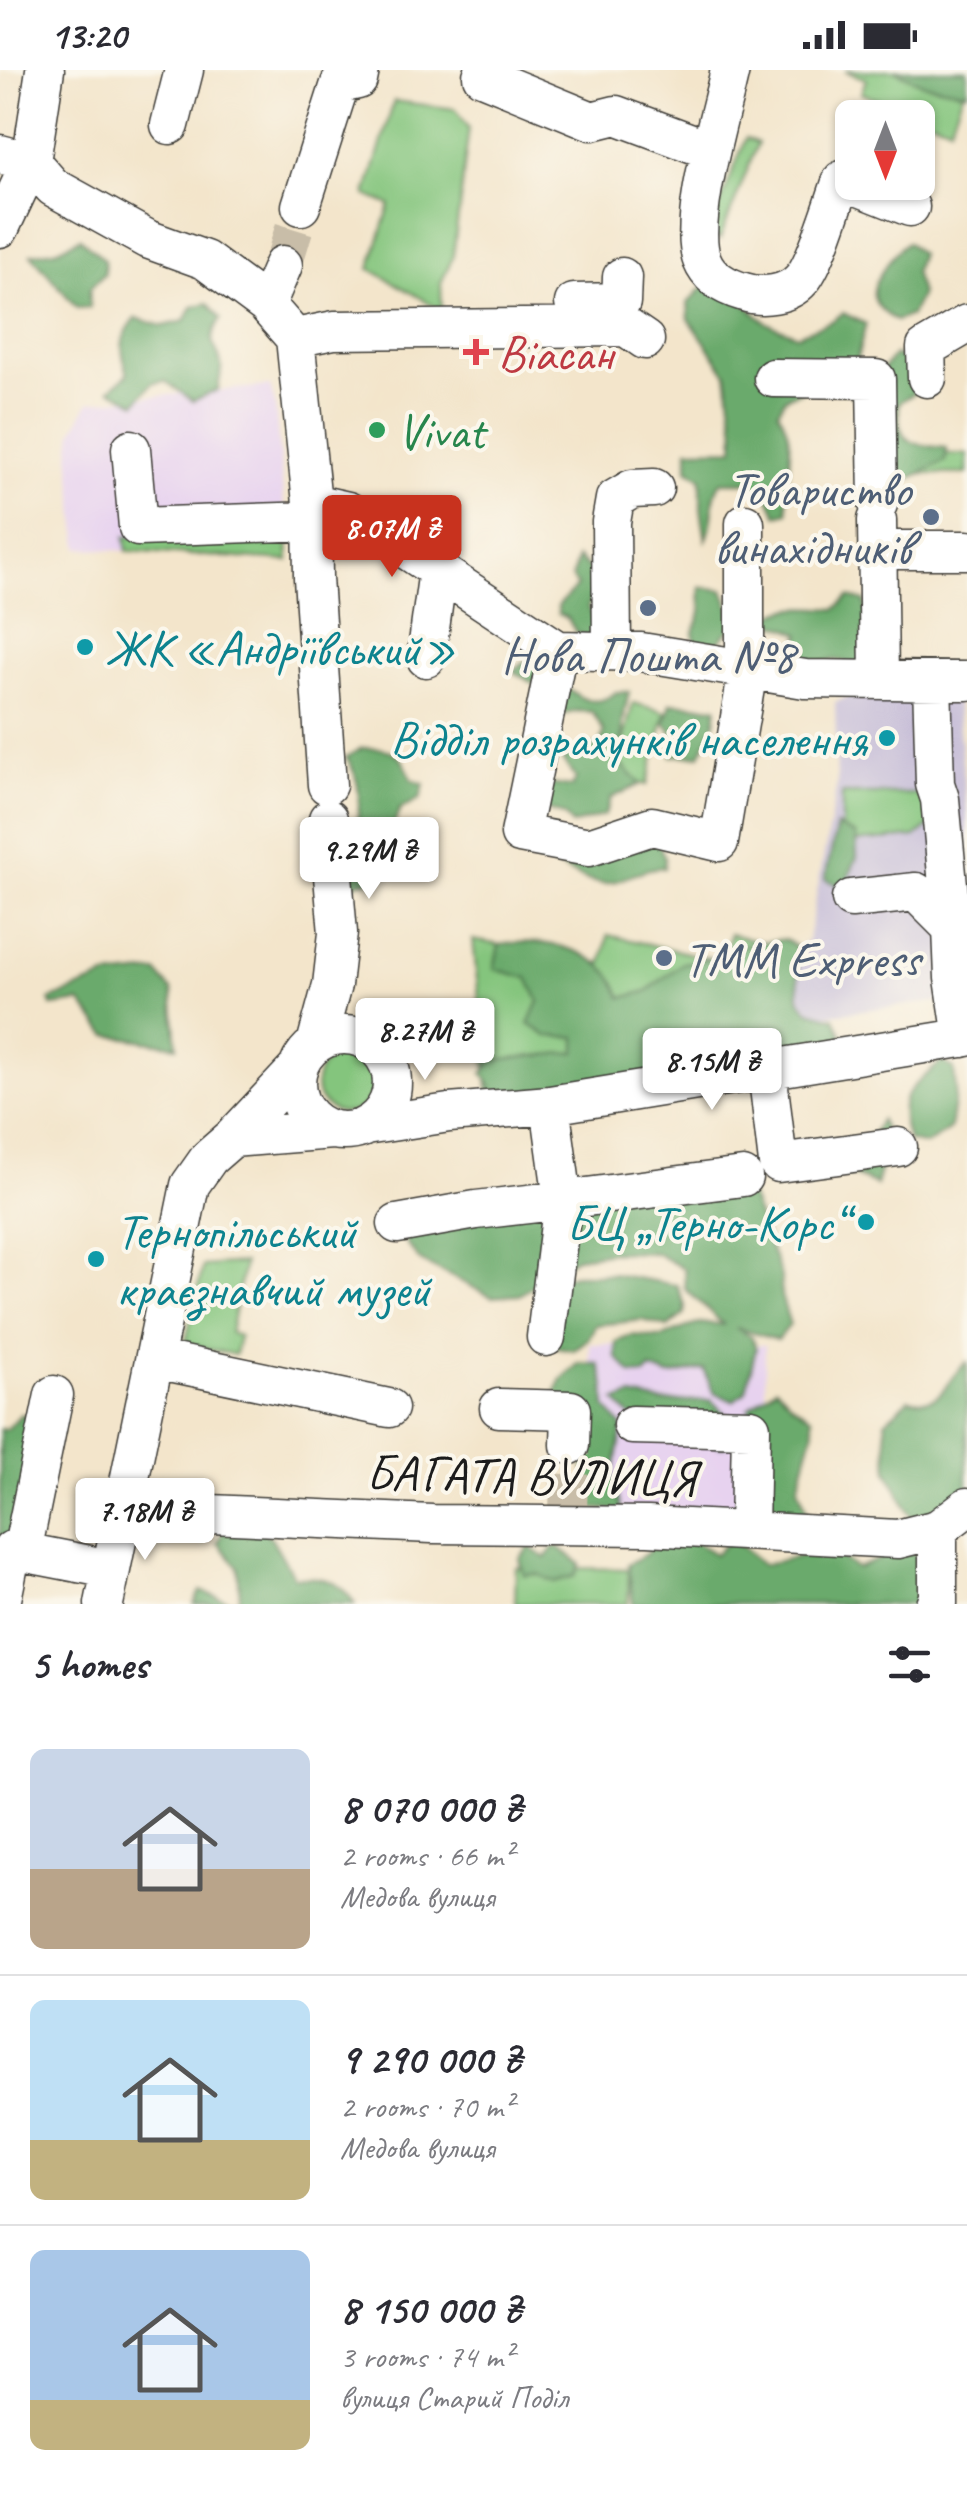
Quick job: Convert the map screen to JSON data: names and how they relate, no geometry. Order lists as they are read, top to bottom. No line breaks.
{"streets":{"street":["БАГАТА ВУЛИЦЯ"]},"places":{"health":["Віасан"],"other":["Vivat","Товариство винахідників","Нова Пошта №8","ЖК «Андріївський»","Відділ розрахунків населення","TMM Express","БЦ „Терно-Корс“","Тернопільський краєзнавчий музей"]},"north":"bottom","page":{"status":"13:20","price":["8.07M ₴","9.29M ₴","8.27M ₴","8.15M ₴","7.18M ₴"],"heading":"5 homes","list":[{"name":"8 070 000 ₴","note":"2 rooms · 66 m² · Медова вулиця"},{"name":"9 290 000 ₴","note":"2 rooms · 70 m² · Медова вулиця"},{"name":"8 150 000 ₴","note":"3 rooms · 74 m² · вулиця Старий Поділ"}]}}
